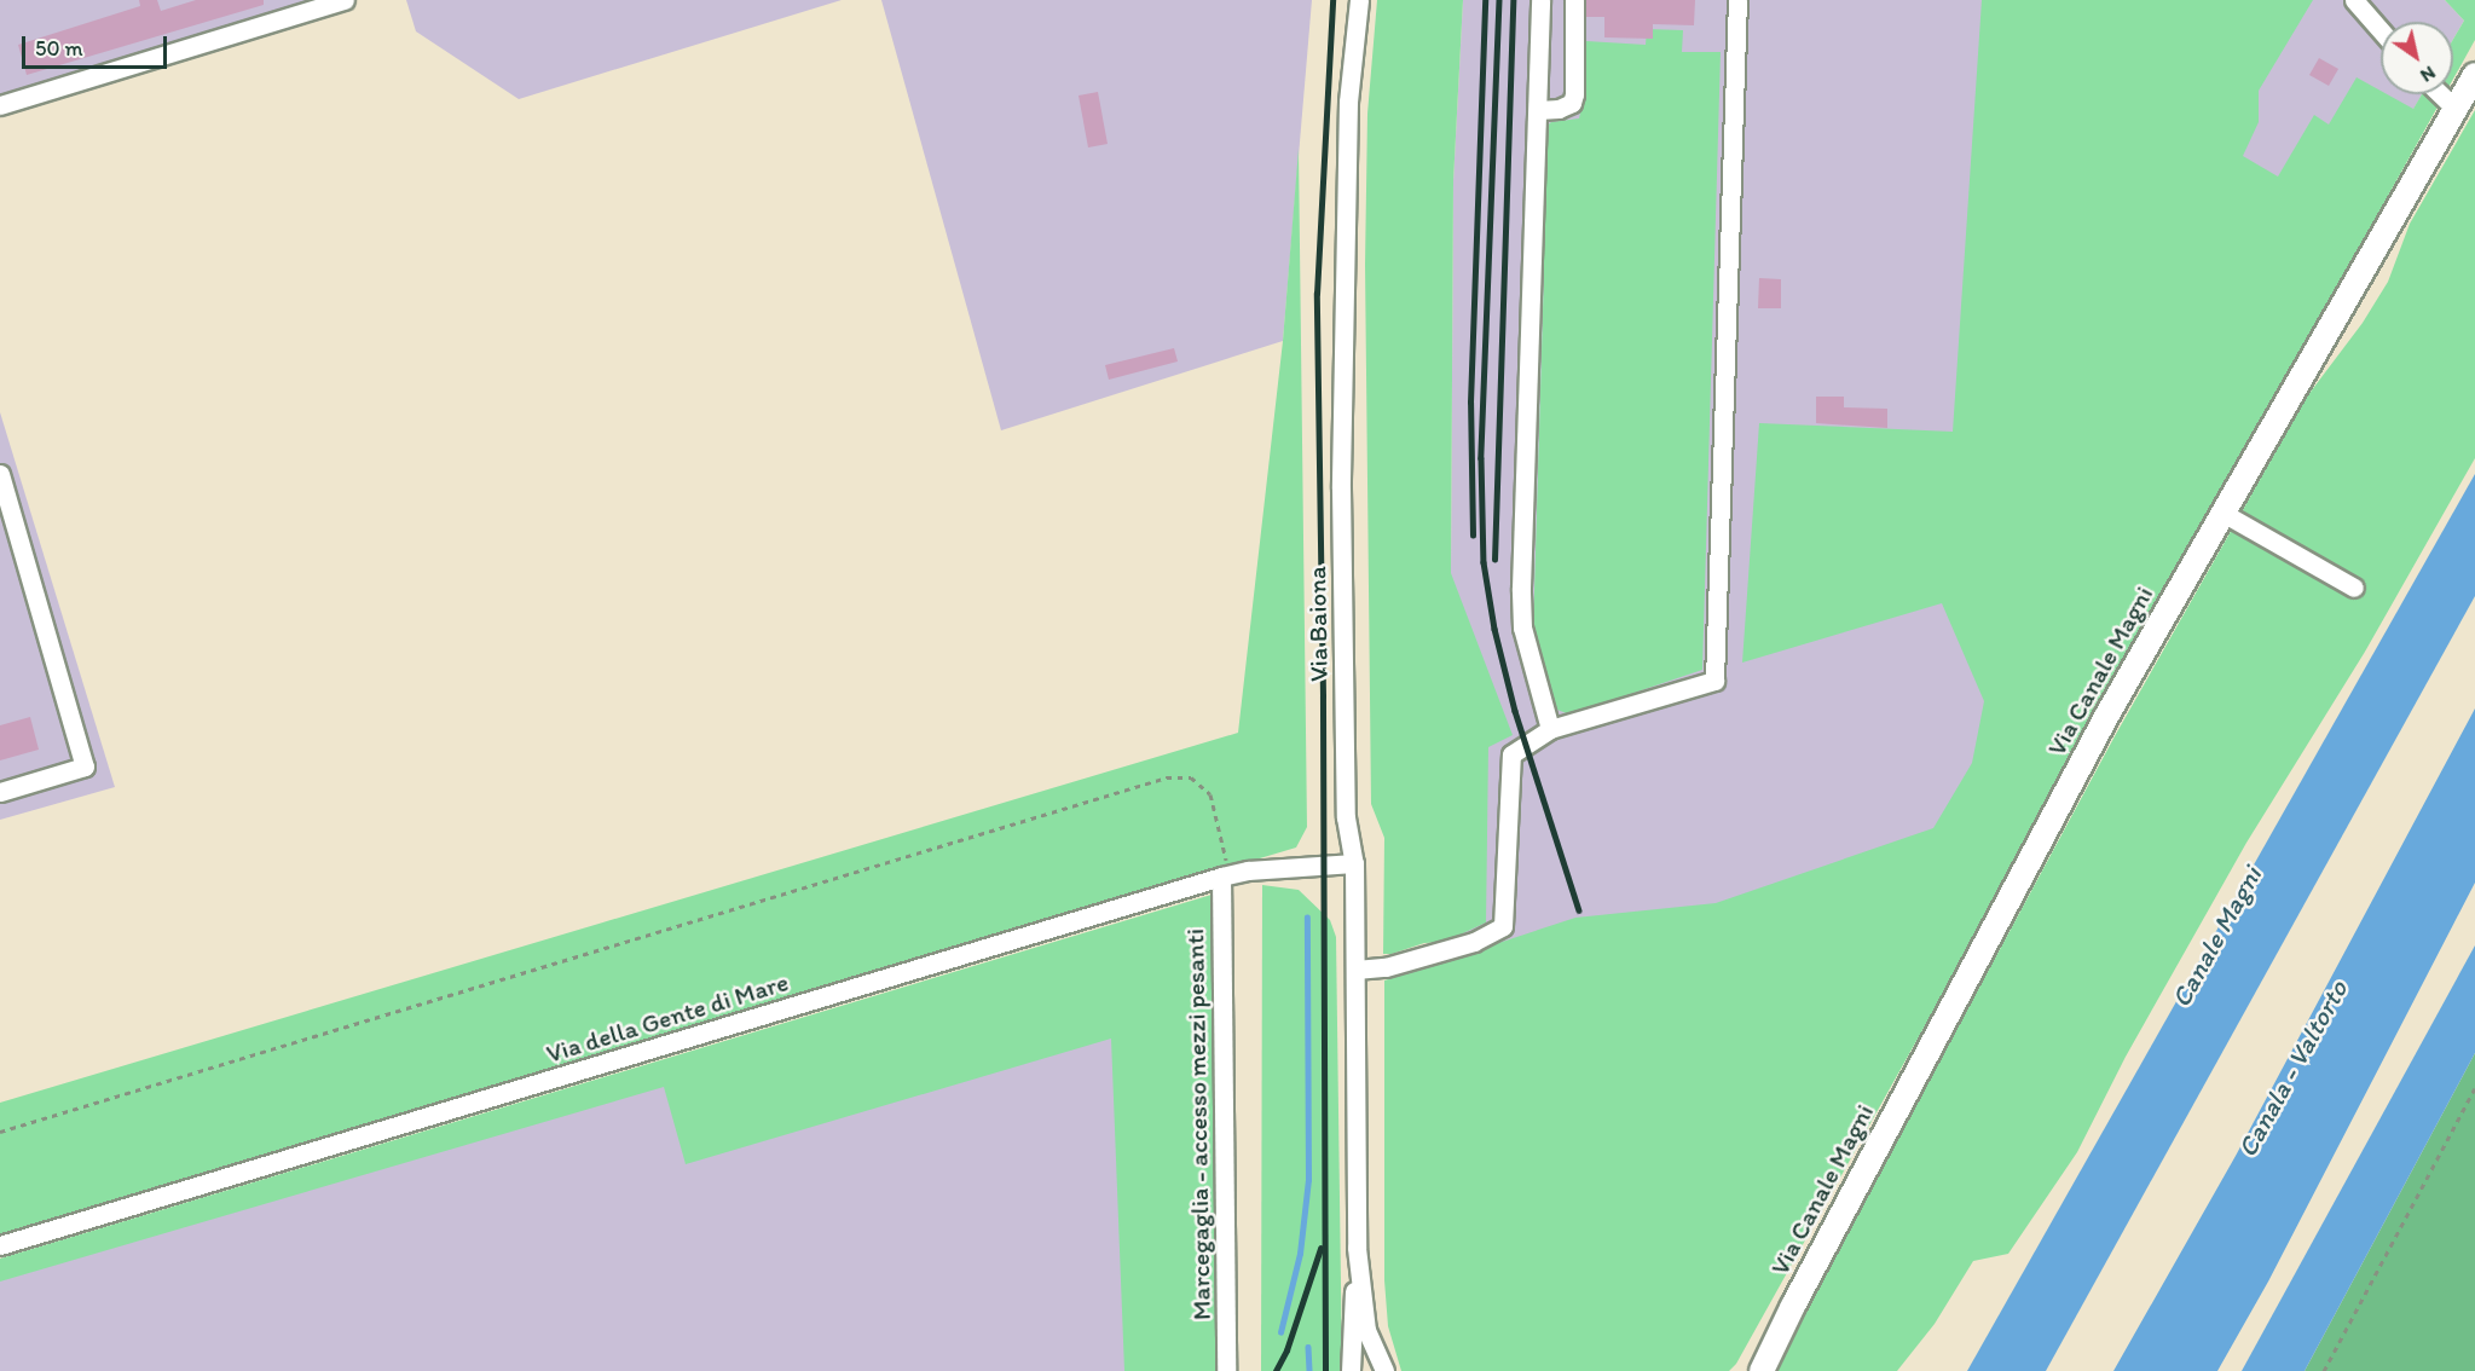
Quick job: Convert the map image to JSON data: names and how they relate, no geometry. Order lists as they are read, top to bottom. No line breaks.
{"streets":{"main road":["Via Canale Magni"],"street":["Via Baiona","Via della Gente di Mare","Marcegaglia - accesso mezzi pesanti"]},"crossings":[["Via Baiona","Via della Gente di Mare"],["Via della Gente di Mare","Marcegaglia - accesso mezzi pesanti"]],"water":["Canale Magni","Canala - Valtorto"],"scale_bar":"50 m","north":"bottom right"}
